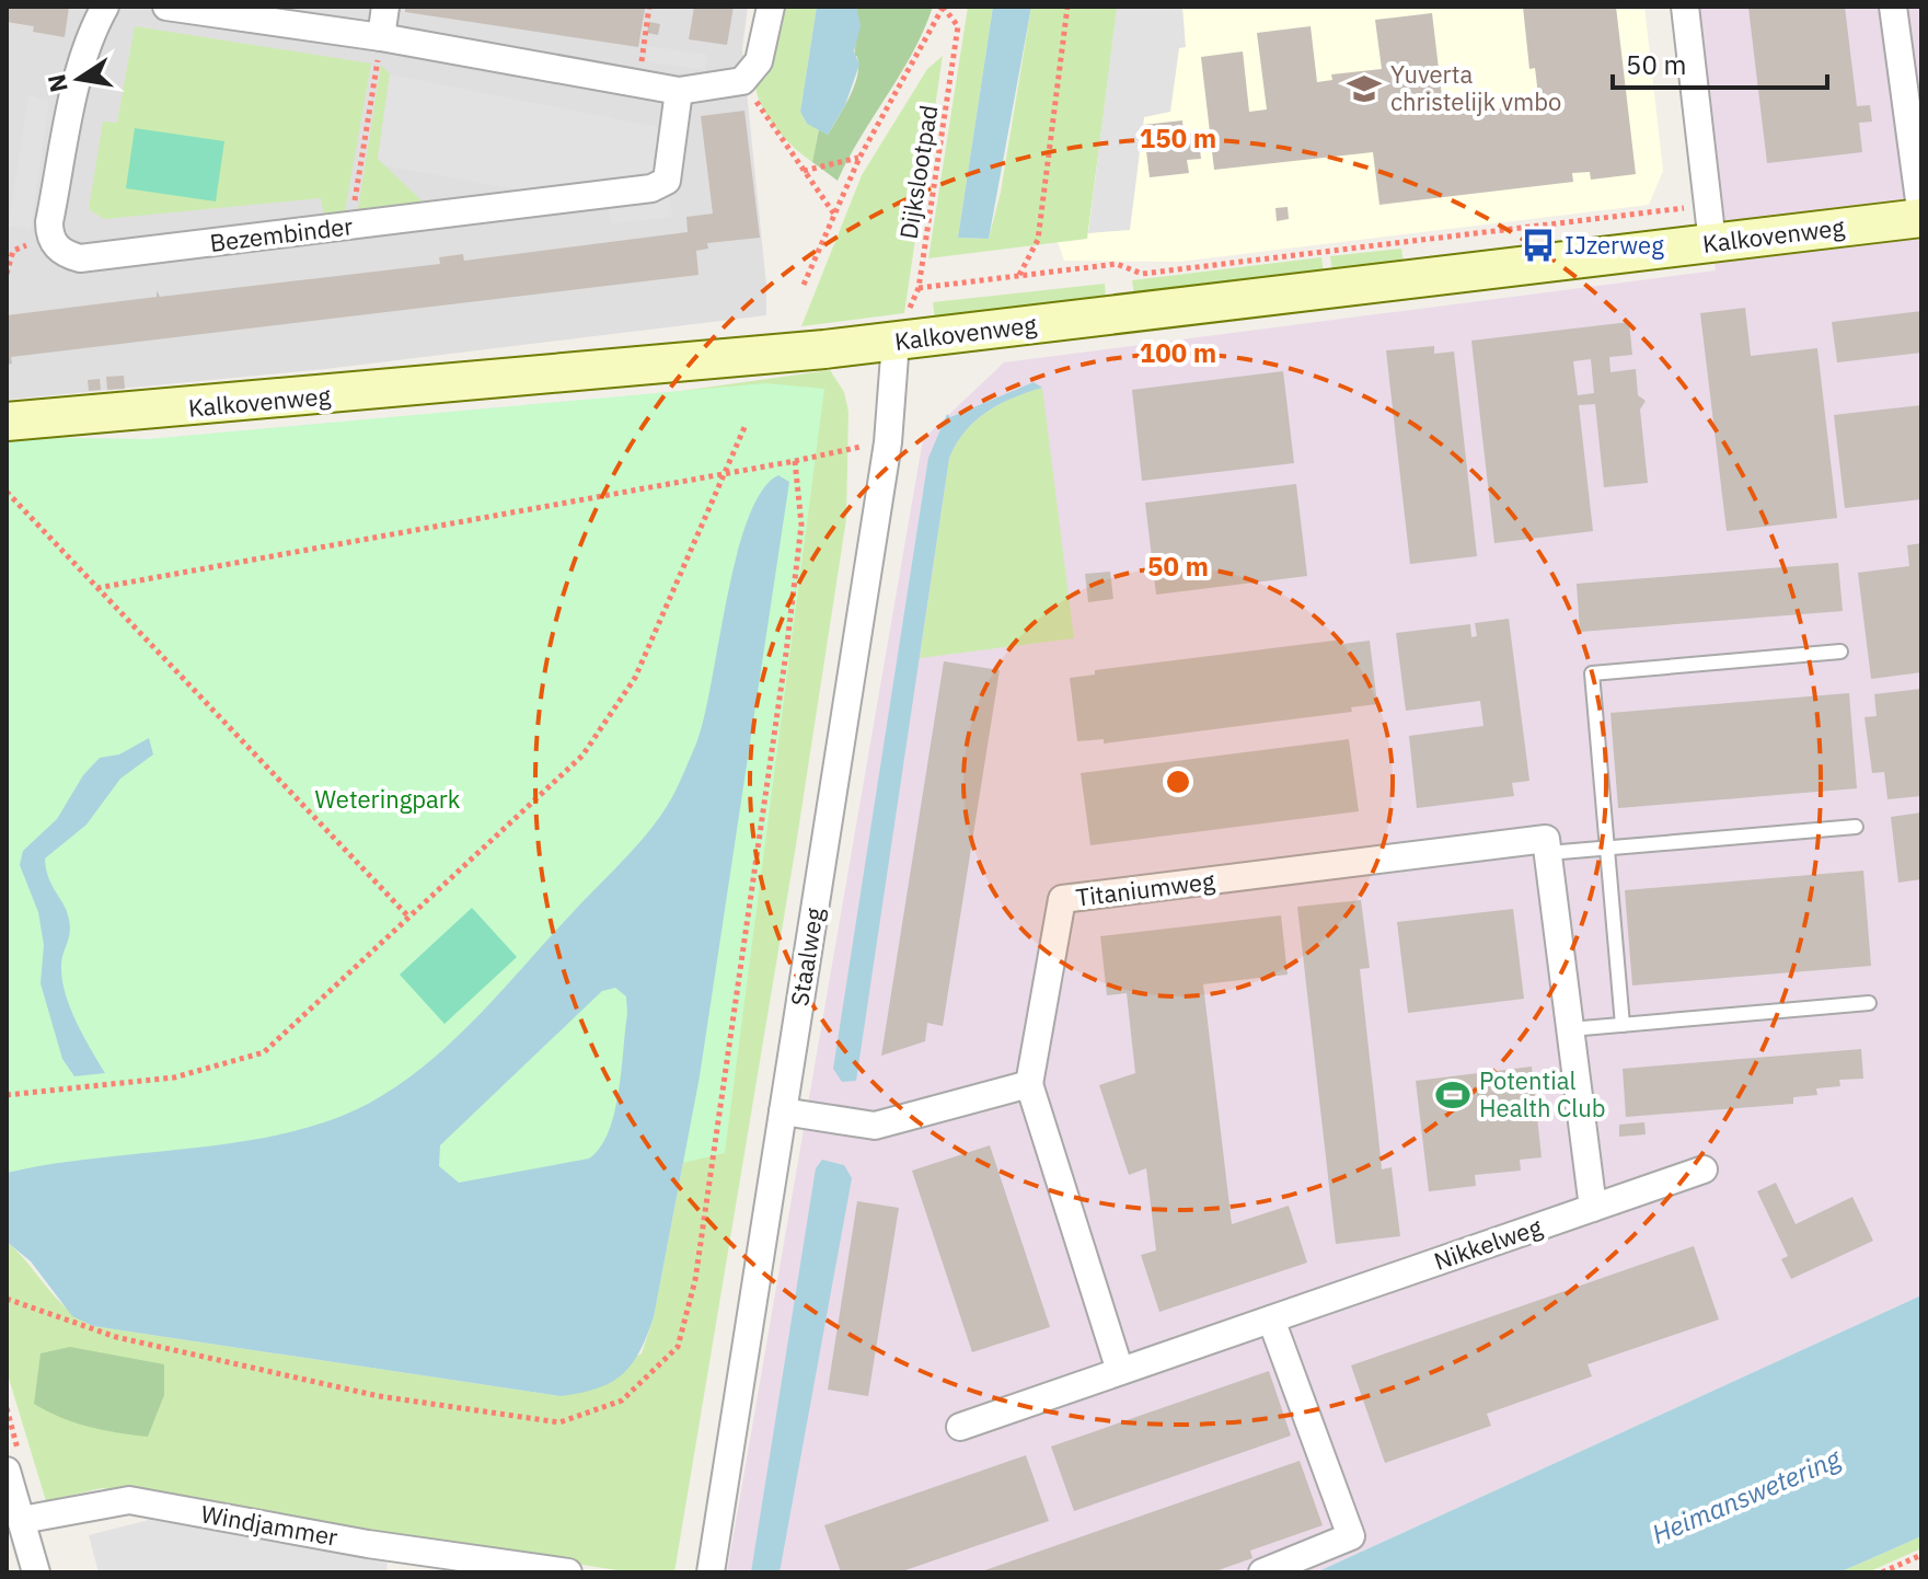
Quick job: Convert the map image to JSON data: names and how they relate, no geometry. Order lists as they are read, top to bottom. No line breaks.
{"streets":{"street":["Bezembinder","Kalkovenweg","Titaniumweg","Staalweg","Nikkelweg","Windjammer"],"path":["Dijkslootpad"]},"crossings":[["Dijkslootpad","Kalkovenweg"],["Dijkslootpad","Staalweg"],["Kalkovenweg","Staalweg"]],"water":["Heimanswetering"],"parks":["Weteringpark"],"places":{"school or university":["Yuverta christelijk vmbo"],"bus stop":["IJzerweg"],"sports":["Potential Health Club"]},"scale_bar":"50 m","north":"left","rings":["150 m","100 m","50 m"]}
